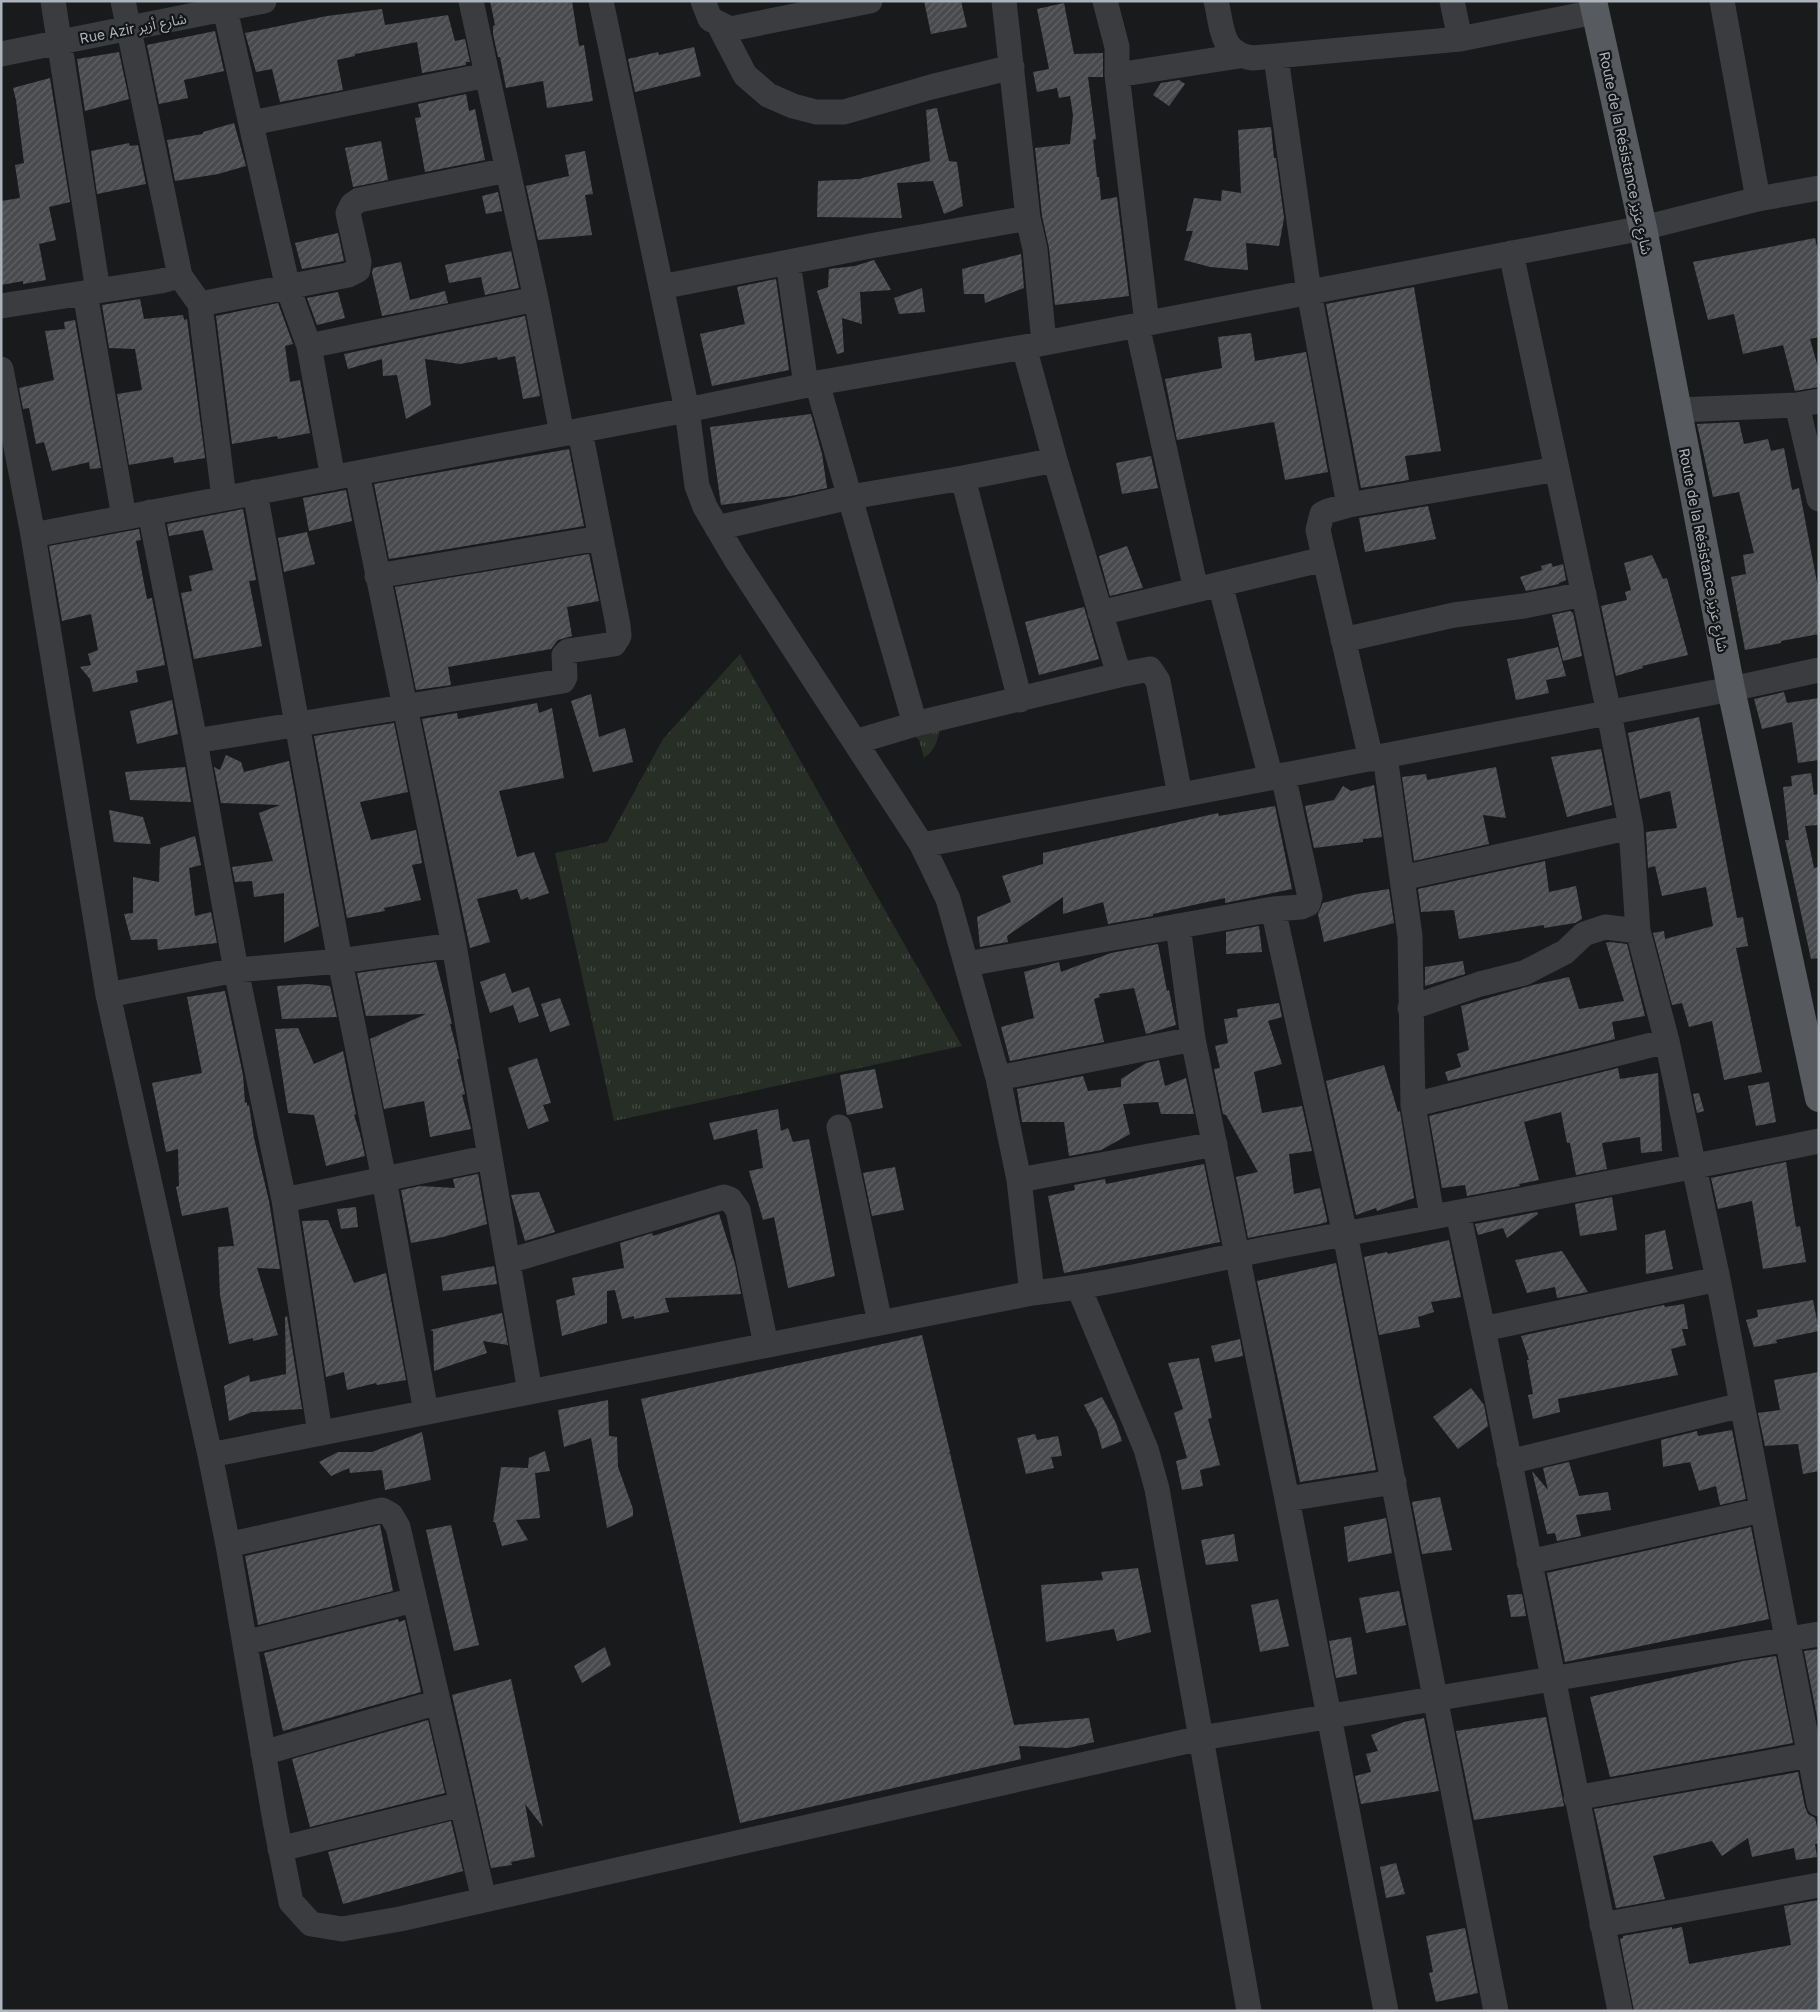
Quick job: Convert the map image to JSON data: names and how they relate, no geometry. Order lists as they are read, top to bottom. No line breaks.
{"streets":{"main road":["Route de la Résistance شارع عزيز"],"street":["Rue Azir شارع أزير"]}}
